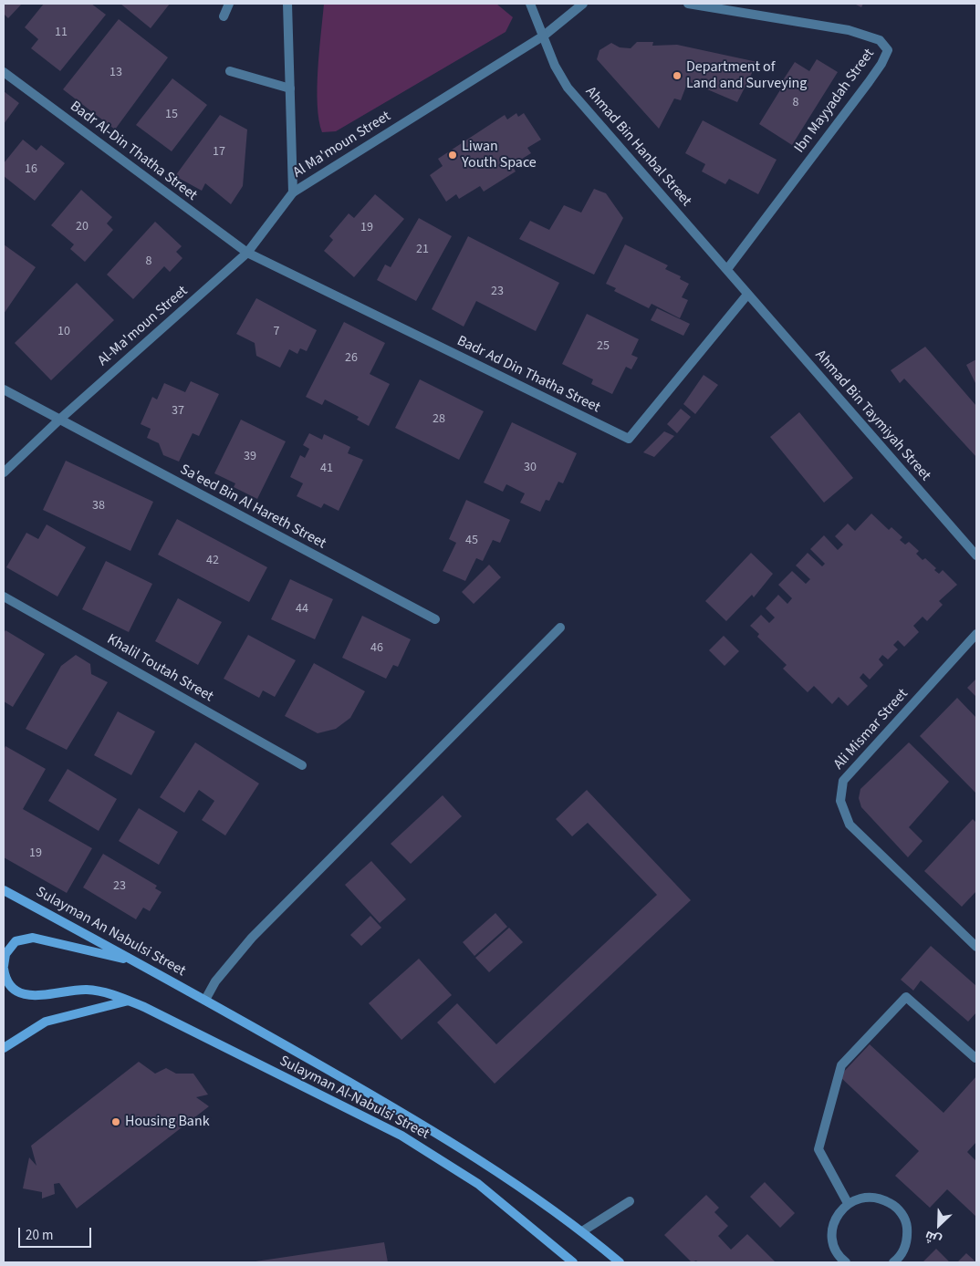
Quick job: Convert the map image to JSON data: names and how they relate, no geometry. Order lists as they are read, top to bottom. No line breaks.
{"streets":{"main road":["Sulayman An Nabulsi Street","Sulayman Al-Nabulsi Street"],"street":["Ibn Mayyadah Street","Al Ma'moun Street","Ahmad Bin Hanbal Street","Badr Al-Din Thatha Street","Al-Ma'moun Street","Badr Ad Din Thatha Street","Ahmad Bin Taymiyah Street","Sa'eed Bin Al Hareth Street","Khalil Toutah Street","Ali Mismar Street"]},"crossings":[["Ibn Mayyadah Street","Ahmad Bin Hanbal Street"],["Al Ma'moun Street","Ahmad Bin Hanbal Street"],["Al Ma'moun Street","Al-Ma'moun Street"],["Ahmad Bin Hanbal Street","Badr Ad Din Thatha Street"],["Ahmad Bin Hanbal Street","Ahmad Bin Taymiyah Street"],["Badr Al-Din Thatha Street","Al-Ma'moun Street"],["Badr Al-Din Thatha Street","Badr Ad Din Thatha Street"],["Al-Ma'moun Street","Badr Ad Din Thatha Street"],["Al-Ma'moun Street","Sa'eed Bin Al Hareth Street"],["Badr Ad Din Thatha Street","Ahmad Bin Taymiyah Street"],["Sulayman An Nabulsi Street","Sulayman Al-Nabulsi Street"]],"places":["Department of Land and Surveying","Liwan Youth Space","Housing Bank"],"house_numbers":["11","13","8","15","17","16","20","19","21","8","23","10","7","25","26","37","28","39","30","41","38","45","42","44","46","19","23"],"scale_bar":"20 m","north":"bottom left"}
